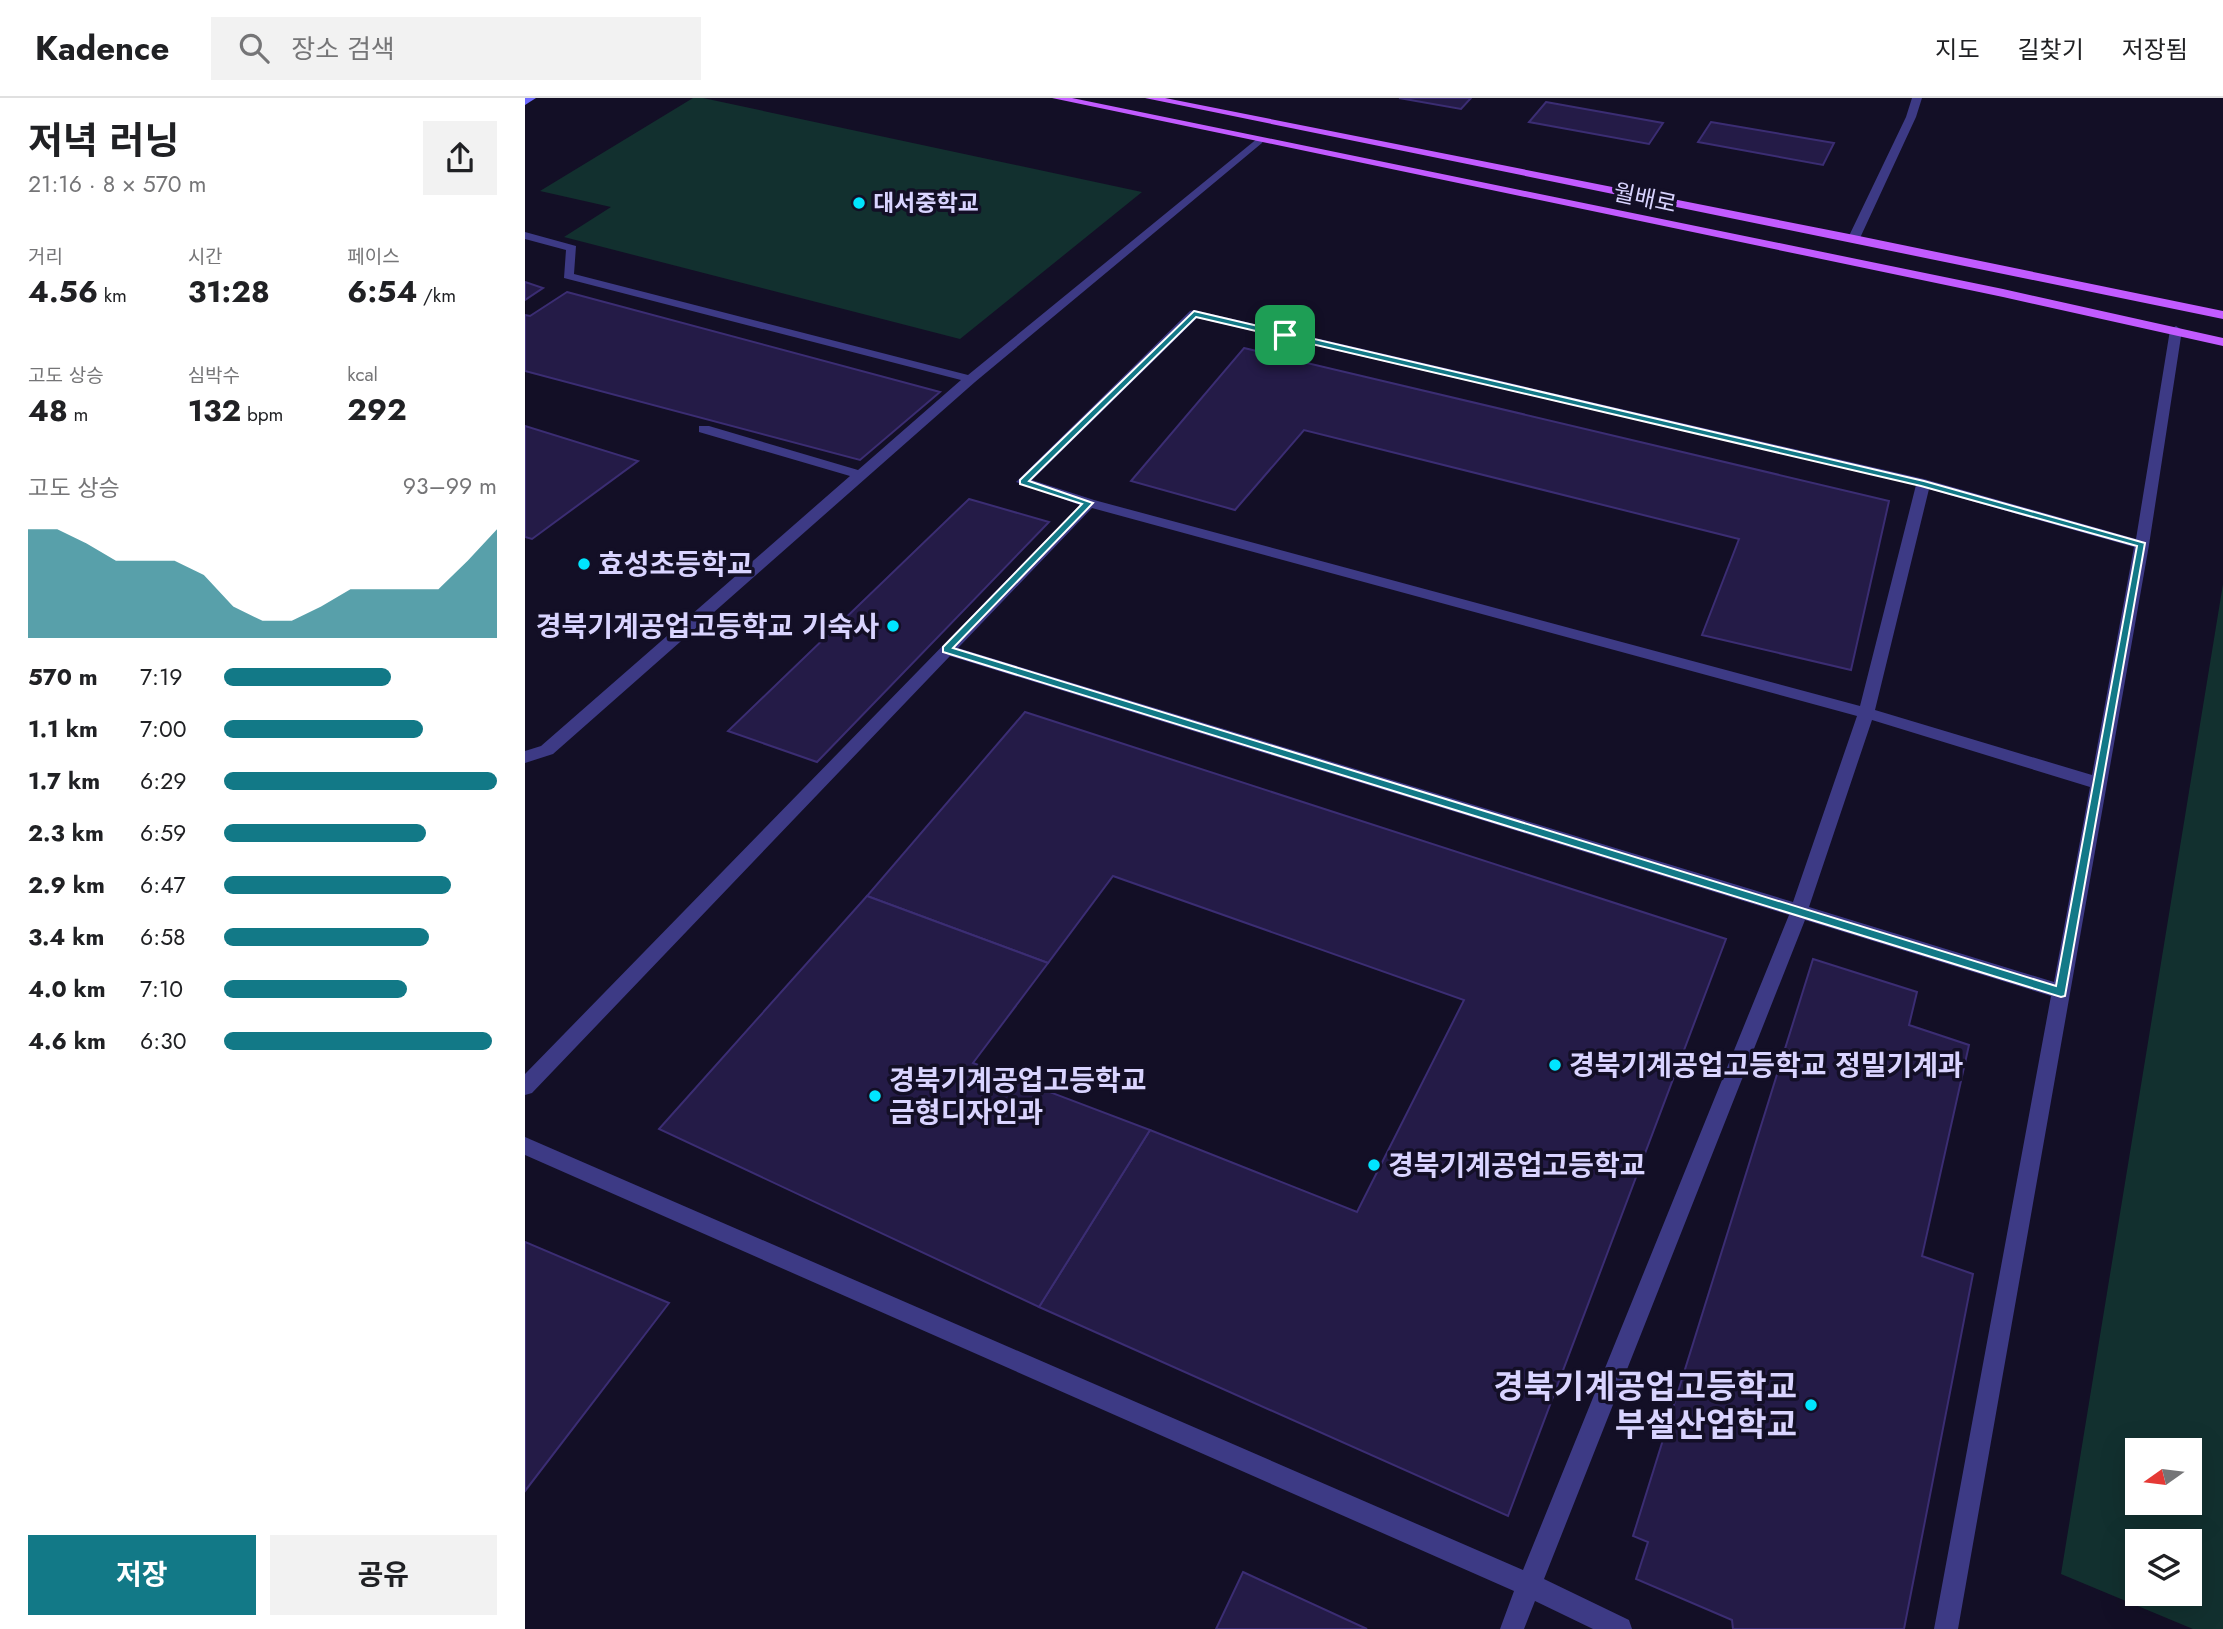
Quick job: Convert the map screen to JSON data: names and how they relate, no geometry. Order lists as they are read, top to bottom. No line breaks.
{"streets":{"main road":["월배로"]},"places":["대서중학교","효성초등학교","경북기계공업고등학교 기숙사","경북기계공업고등학교 정밀기계과","경북기계공업고등학교 금형디자인과","경북기계공업고등학교","경북기계공업고등학교 부설산업학교"],"north":"left","page":{"header":"Kadence","search":"장소 검색","nav":["지도","길찾기","저장됨"],"heading":["저녁 러닝","21:16 · 8 × 570 m"],"stats":[["거리","4.56 km"],["시간","31:28"],["페이스","6:54 /km"],["고도 상승","48 m"],["심박수","132 bpm"],["kcal","292"]],"chart":["고도 상승","93–99 m"],"list":[{"name":"570 m","note":"7:19"},{"name":"1.1 km","note":"7:00"},{"name":"1.7 km","note":"6:29"},{"name":"2.3 km","note":"6:59"},{"name":"2.9 km","note":"6:47"},{"name":"3.4 km","note":"6:58"},{"name":"4.0 km","note":"7:10"},{"name":"4.6 km","note":"6:30"}],"buttons":["저장","공유"]}}
